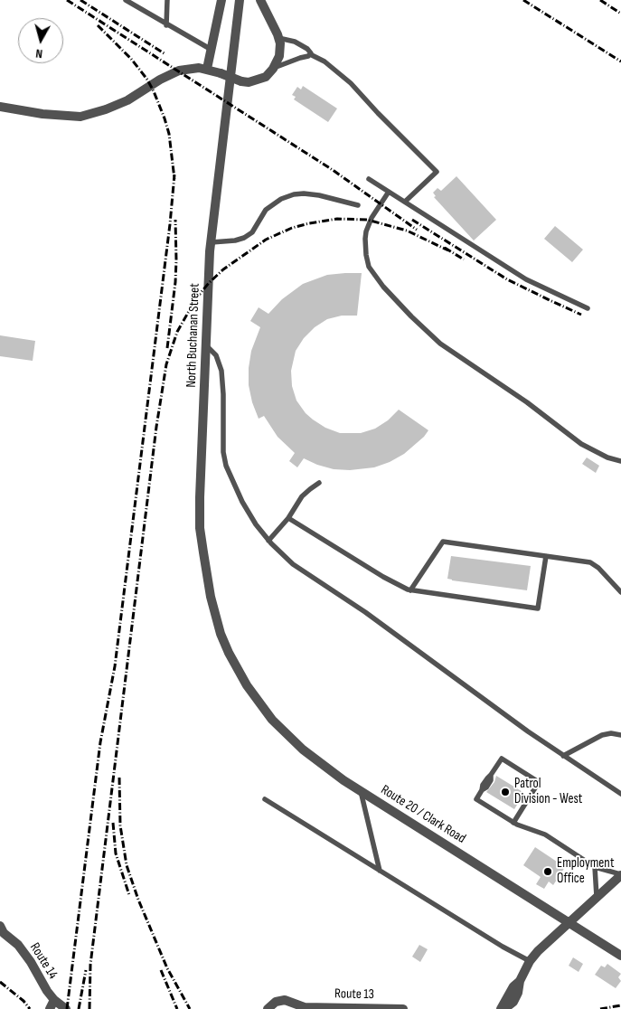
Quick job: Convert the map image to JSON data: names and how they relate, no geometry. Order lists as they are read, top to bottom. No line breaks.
{"streets":{"street":["North Buchanan Street","Route 20 / Clark Road","Route 14","Route 13"]},"crossings":[["North Buchanan Street","Route 20 / Clark Road"]],"places":["Patrol Division - West","Employment Office"],"north":"bottom"}
